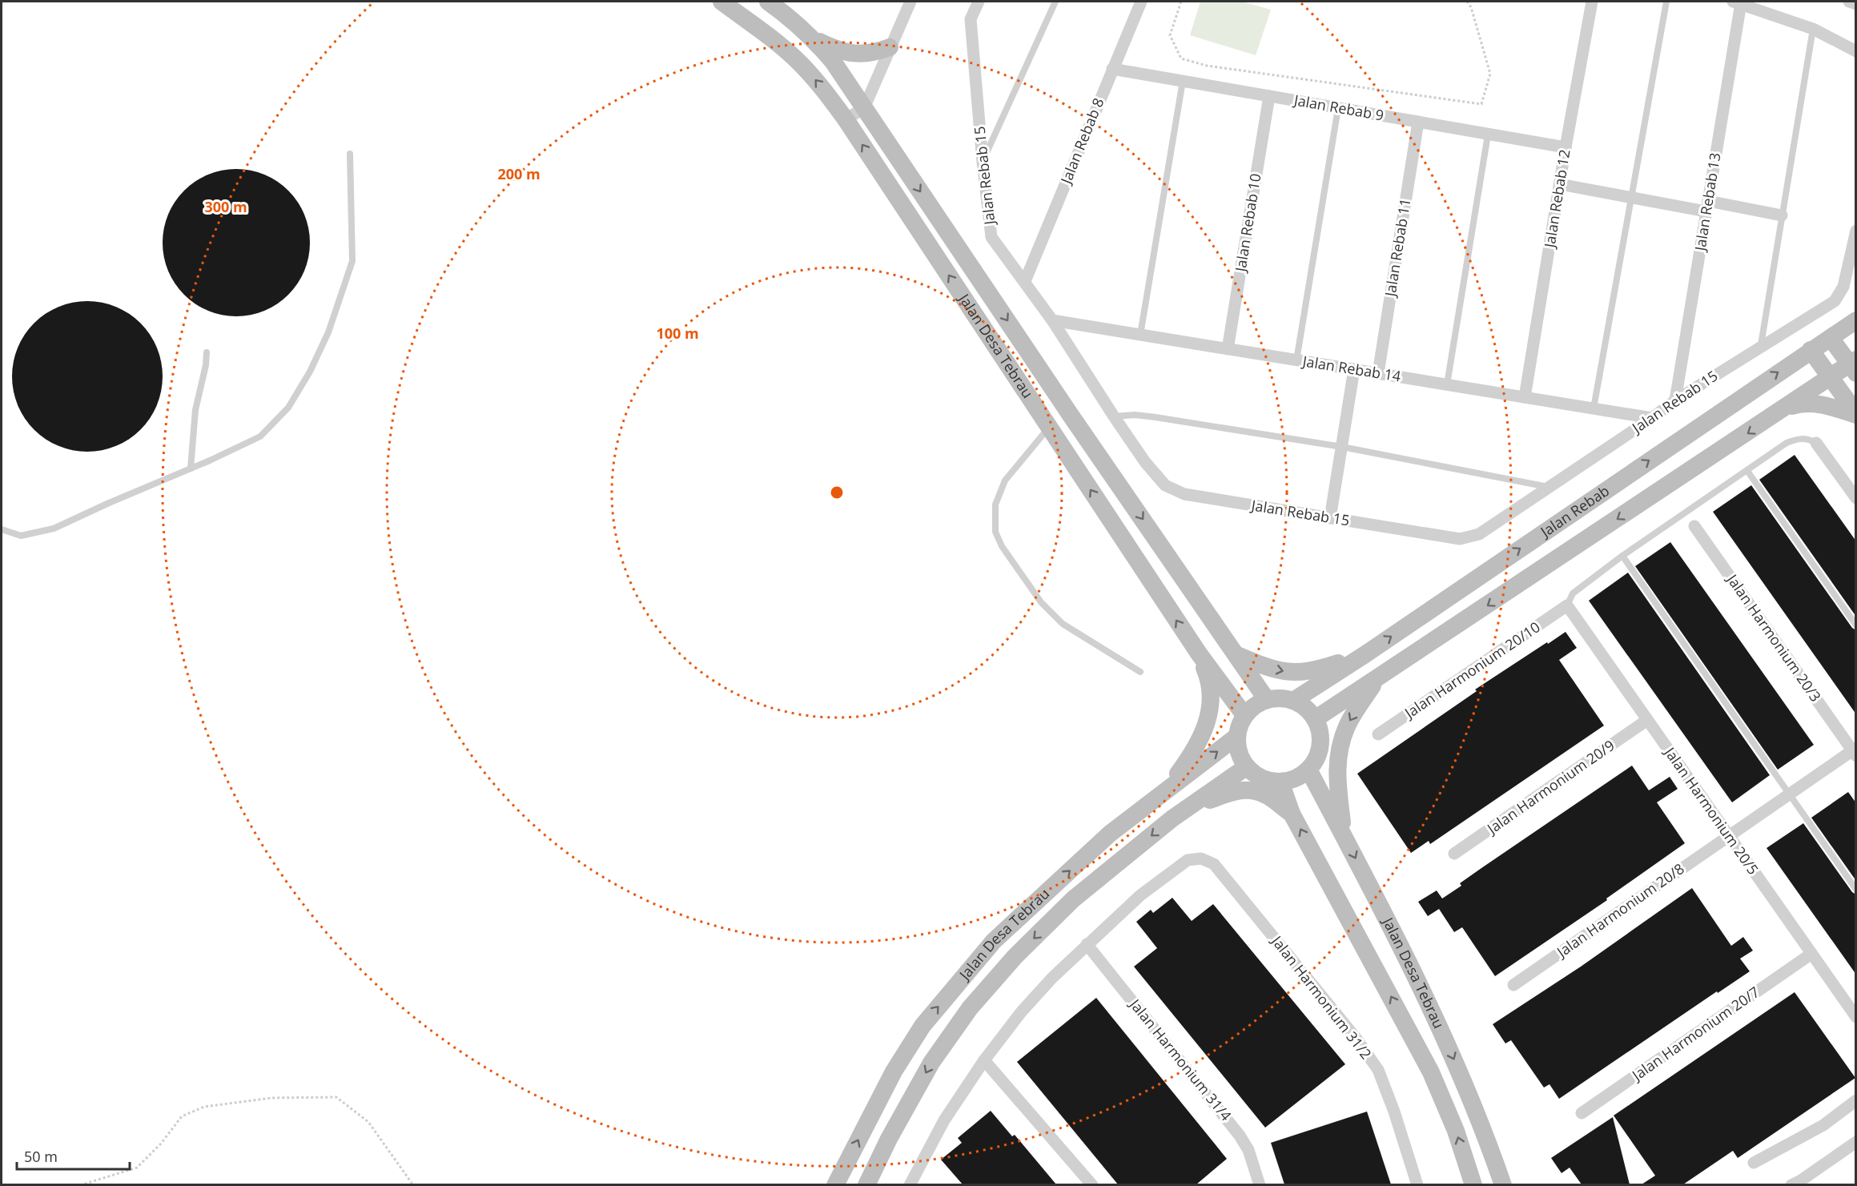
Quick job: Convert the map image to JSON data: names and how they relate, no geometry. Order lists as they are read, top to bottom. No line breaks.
{"streets":{"street":["Jalan Rebab 9","Jalan Rebab 8","Jalan Rebab 15","Jalan Rebab 12","Jalan Rebab 13","Jalan Rebab 10","Jalan Rebab 11","Jalan Desa Tebrau","Jalan Rebab 14","Jalan Rebab","Jalan Harmonium 20/3","Jalan Harmonium 20/10","Jalan Harmonium 20/9","Jalan Harmonium 20/5","Jalan Harmonium 20/8","Jalan Harmonium 31/2","Jalan Harmonium 20/7","Jalan Harmonium 31/4"]},"crossings":[["Jalan Rebab 9","Jalan Rebab 8"],["Jalan Rebab 9","Jalan Rebab 12"],["Jalan Rebab 9","Jalan Rebab 10"],["Jalan Rebab 9","Jalan Rebab 11"],["Jalan Rebab 8","Jalan Rebab 15"],["Jalan Rebab 15","Jalan Rebab 13"],["Jalan Rebab 15","Jalan Rebab 14"],["Jalan Rebab 12","Jalan Rebab 14"],["Jalan Rebab 10","Jalan Rebab 14"],["Jalan Rebab 11","Jalan Rebab 14"],["Jalan Desa Tebrau","Jalan Rebab"],["Jalan Harmonium 20/3","Jalan Harmonium 20/8"],["Jalan Harmonium 20/10","Jalan Harmonium 20/5"],["Jalan Harmonium 20/9","Jalan Harmonium 20/5"],["Jalan Harmonium 20/5","Jalan Harmonium 20/8"],["Jalan Harmonium 20/5","Jalan Harmonium 20/7"],["Jalan Harmonium 31/2","Jalan Harmonium 31/4"]],"scale_bar":"50 m","rings":["200 m","300 m","100 m"]}
